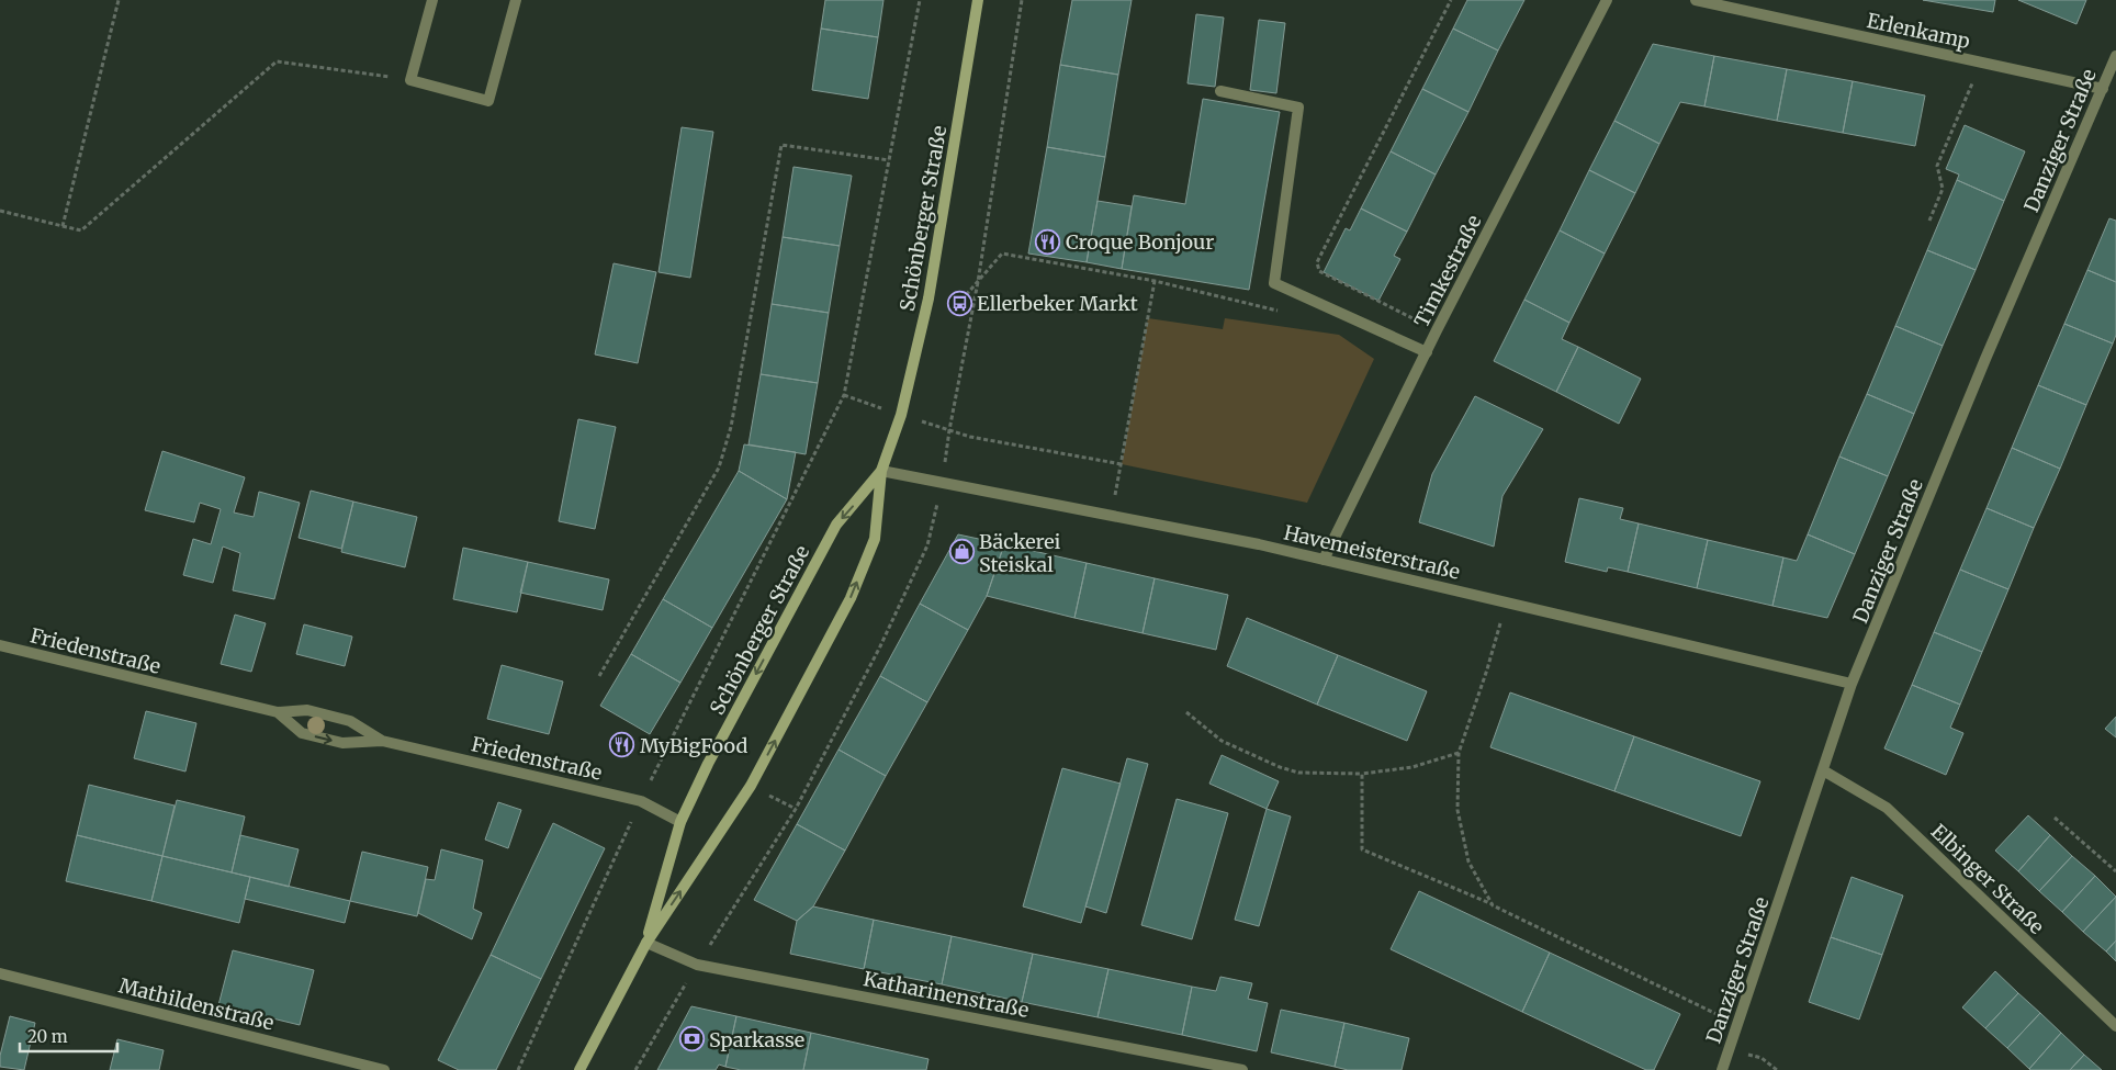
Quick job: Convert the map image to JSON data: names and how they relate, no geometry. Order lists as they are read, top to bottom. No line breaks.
{"streets":{"main road":["Schönberger Straße"],"street":["Erlenkamp","Danziger Straße","Timkestraße","Havemeisterstraße","Friedenstraße","Elbinger Straße","Katharinenstraße","Mathildenstraße"]},"crossings":[["Erlenkamp","Danziger Straße"],["Danziger Straße","Havemeisterstraße"],["Danziger Straße","Elbinger Straße"],["Schönberger Straße","Havemeisterstraße"],["Schönberger Straße","Friedenstraße"],["Schönberger Straße","Katharinenstraße"],["Timkestraße","Havemeisterstraße"]],"places":{"restaurant":["Croque Bonjour","MyBigFood"],"bus stop":["Ellerbeker Markt"],"shop":["Bäckerei Steiskal"],"bank":["Sparkasse"]},"scale_bar":"20 m"}
